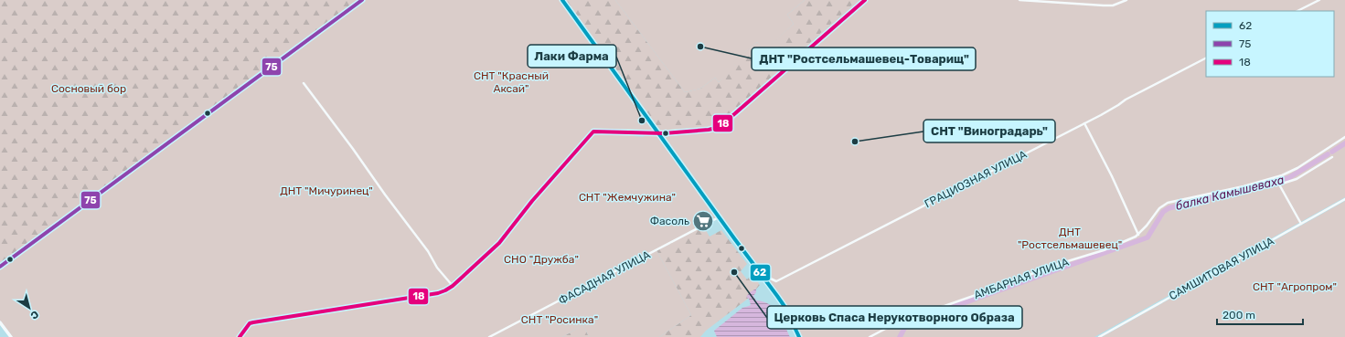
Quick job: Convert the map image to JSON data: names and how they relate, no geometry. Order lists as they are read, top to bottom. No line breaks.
{"streets":{"street":["ГРАЦИОЗНАЯ УЛИЦА","САМШИТОВАЯ УЛИЦА","ФАСАДНАЯ УЛИЦА","АМБАРНАЯ УЛИЦА"]},"water":["балка Камышеваха"],"parks":["СНТ \"Красный Аксай\"","Сосновый бор","ДНТ \"Мичуринец\"","СНТ \"Жемчужина\"","ДНТ \"Ростсельмашевец\"","СНО \"Дружба\"","СНТ \"Агропром\"","СНТ \"Росинка\""],"places":{"other":["ДНТ \"Ростсельмашевец-Товарищ\"","Лаки Фарма","СНТ \"Виноградарь\"","Церковь Спаса Нерукотворного Образа"],"supermarket":["Фасоль"]},"lines":["transit line 62","transit line 75","transit line 18"],"legend":["62","75","18"],"scale_bar":"200 m","north":"bottom right"}
